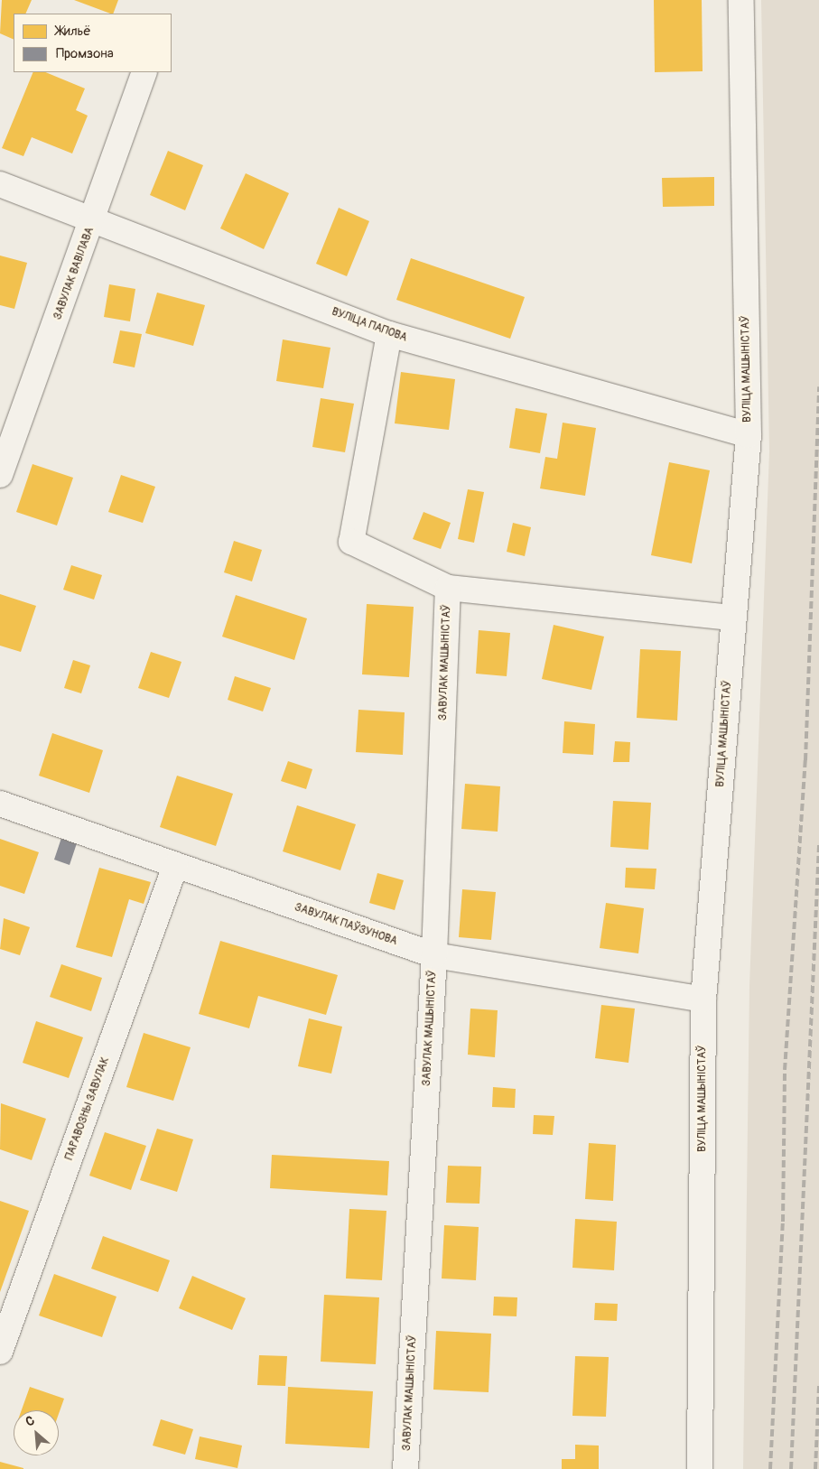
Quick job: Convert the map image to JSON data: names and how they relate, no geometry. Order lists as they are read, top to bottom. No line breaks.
{"streets":{"street":["ЗАВУЛАК ВАВІЛАВА","ВУЛІЦА ПАПОВА","ВУЛІЦА МАШЫНІСТАЎ","ЗАВУЛАК МАШЫНІСТАЎ","ЗАВУЛАК ПАЎЗУНОВА","ПАРАВОЗНЫ ЗАВУЛАК"]},"crossings":[["ЗАВУЛАК ВАВІЛАВА","ВУЛІЦА ПАПОВА"],["ВУЛІЦА ПАПОВА","ВУЛІЦА МАШЫНІСТАЎ"],["ВУЛІЦА МАШЫНІСТАЎ","ЗАВУЛАК ПАЎЗУНОВА"],["ЗАВУЛАК МАШЫНІСТАЎ","ЗАВУЛАК ПАЎЗУНОВА"],["ЗАВУЛАК ПАЎЗУНОВА","ПАРАВОЗНЫ ЗАВУЛАК"]],"legend":["Жильё","Промзона"],"north":"top left"}
